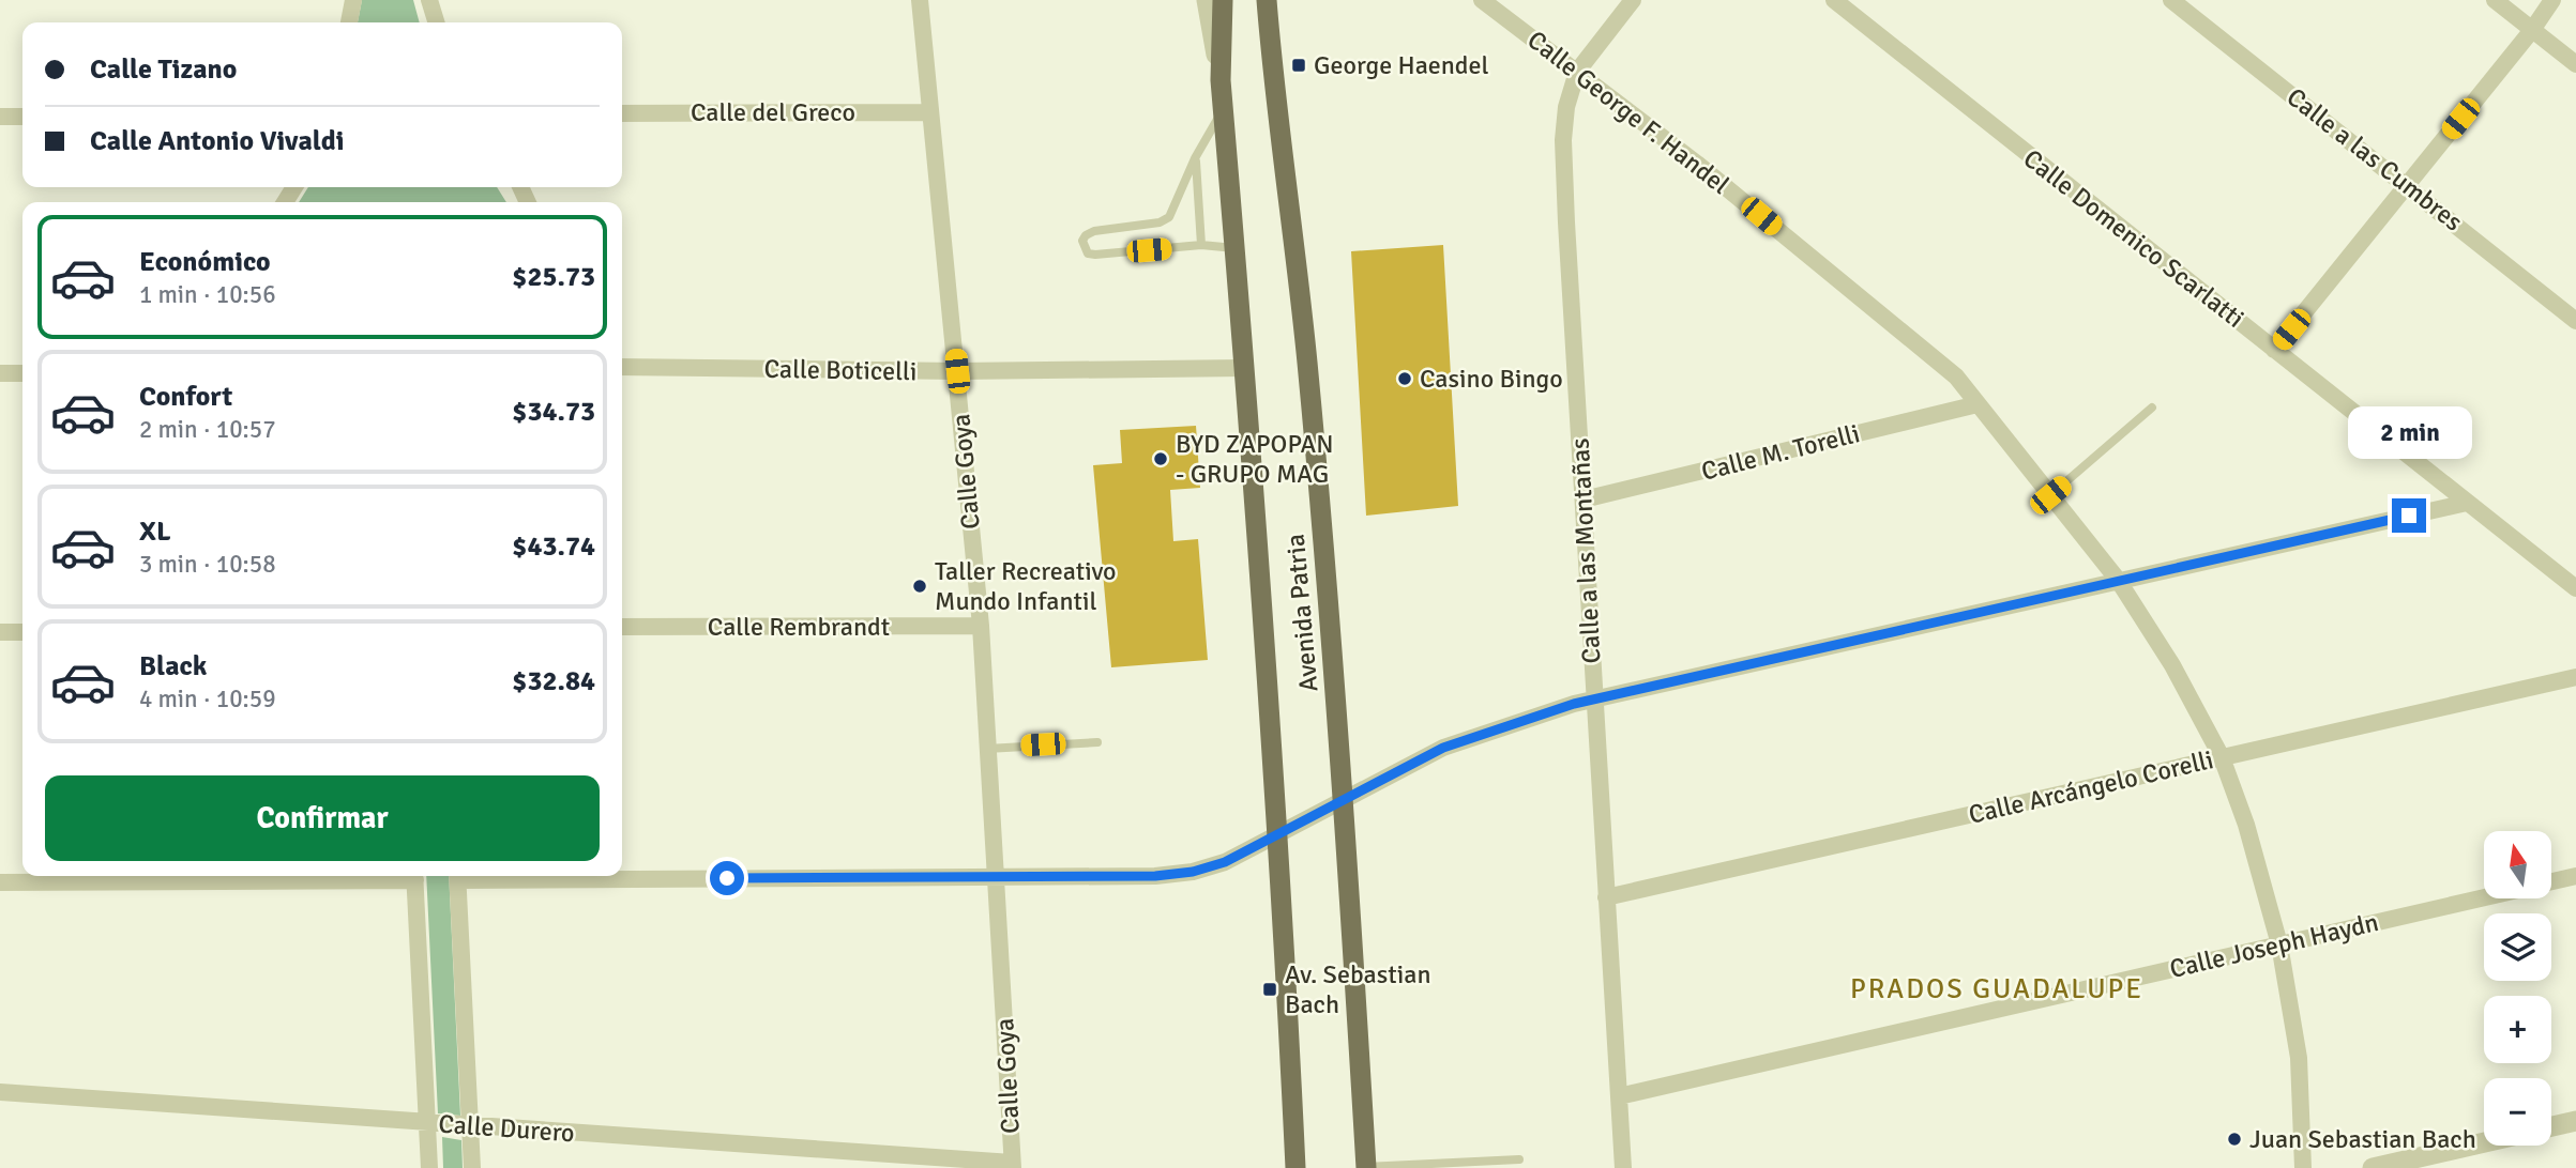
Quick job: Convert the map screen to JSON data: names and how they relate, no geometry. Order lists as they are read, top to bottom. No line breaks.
{"streets":{"main road":["Avenida Patria"],"street":["Calle del Greco","Calle George F. Handel","Calle a las Cumbres","Calle Domenico Scarlatti","Calle Boticelli","Calle M. Torelli","Calle Goya","Calle a las Montañas","Calle Rembrandt","Calle Arcángelo Corelli","Calle Joseph Haydn","Calle Durero"]},"crossings":[["Calle del Greco","Calle Goya"],["Calle George F. Handel","Calle M. Torelli"],["Calle George F. Handel","Calle a las Montañas"],["Calle George F. Handel","Calle Arcángelo Corelli"],["Calle George F. Handel","Calle Joseph Haydn"],["Calle Boticelli","Calle Goya"],["Calle Boticelli","Avenida Patria"],["Calle M. Torelli","Calle a las Montañas"],["Calle Goya","Calle Rembrandt"],["Calle Goya","Calle Durero"],["Calle a las Montañas","Calle Arcángelo Corelli"],["Calle a las Montañas","Calle Joseph Haydn"]],"districts":["PRADOS GUADALUPE"],"places":{"transit":["George Haendel","Av. Sebastian Bach"],"other":["Casino Bingo","BYD ZAPOPAN - GRUPO MAG","Taller Recreativo Mundo Infantil","Juan Sebastian Bach"]},"north":"top","page":{"banner":["Calle Tizano","Calle Antonio Vivaldi"],"list":[{"name":"Económico","note":"1 min · 10:56","value":"$25.73"},{"name":"Confort","note":"2 min · 10:57","value":"$34.73"},{"name":"XL","note":"3 min · 10:58","value":"$43.74"},{"name":"Black","note":"4 min · 10:59","value":"$32.84"}],"bubble":"2 min","buttons":"Confirmar","map_buttons":["+","−"]}}
